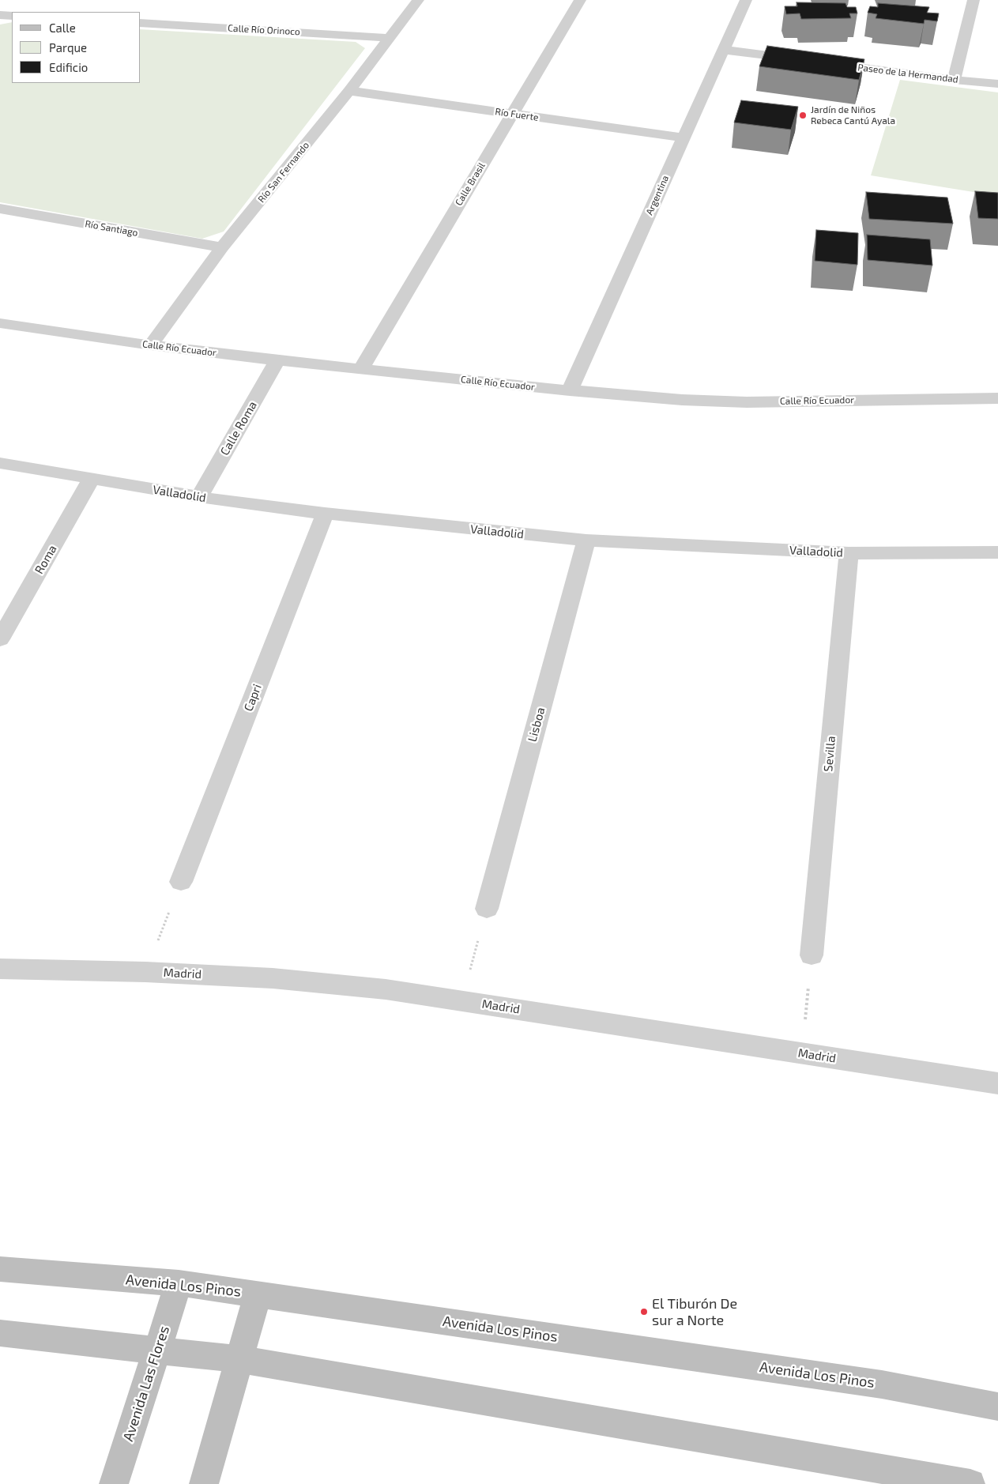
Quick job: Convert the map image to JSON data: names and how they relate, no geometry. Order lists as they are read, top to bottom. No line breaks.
{"streets":{"street":["Calle Río Orinoco","Paseo de la Hermandad","Río Fuerte","Río San Fernando","Calle Brasil","Argentina","Río Santiago","Calle Río Ecuador","Calle Roma","Valladolid","Roma","Capri","Lisboa","Sevilla","Madrid","Avenida Los Pinos","Avenida Las Flores"]},"crossings":[["Calle Río Orinoco","Río San Fernando"],["Río Fuerte","Río San Fernando"],["Río Fuerte","Calle Brasil"],["Río Fuerte","Argentina"],["Río San Fernando","Río Santiago"],["Río San Fernando","Calle Río Ecuador"],["Calle Brasil","Calle Río Ecuador"],["Argentina","Calle Río Ecuador"],["Calle Río Ecuador","Calle Roma"],["Calle Roma","Valladolid"],["Valladolid","Roma"],["Valladolid","Capri"],["Valladolid","Lisboa"],["Valladolid","Sevilla"],["Avenida Los Pinos","Avenida Las Flores"]],"places":["Jardín de Niños Rebeca Cantú Ayala","El Tiburón De sur a Norte"],"legend":["Calle","Parque","Edificio"]}
